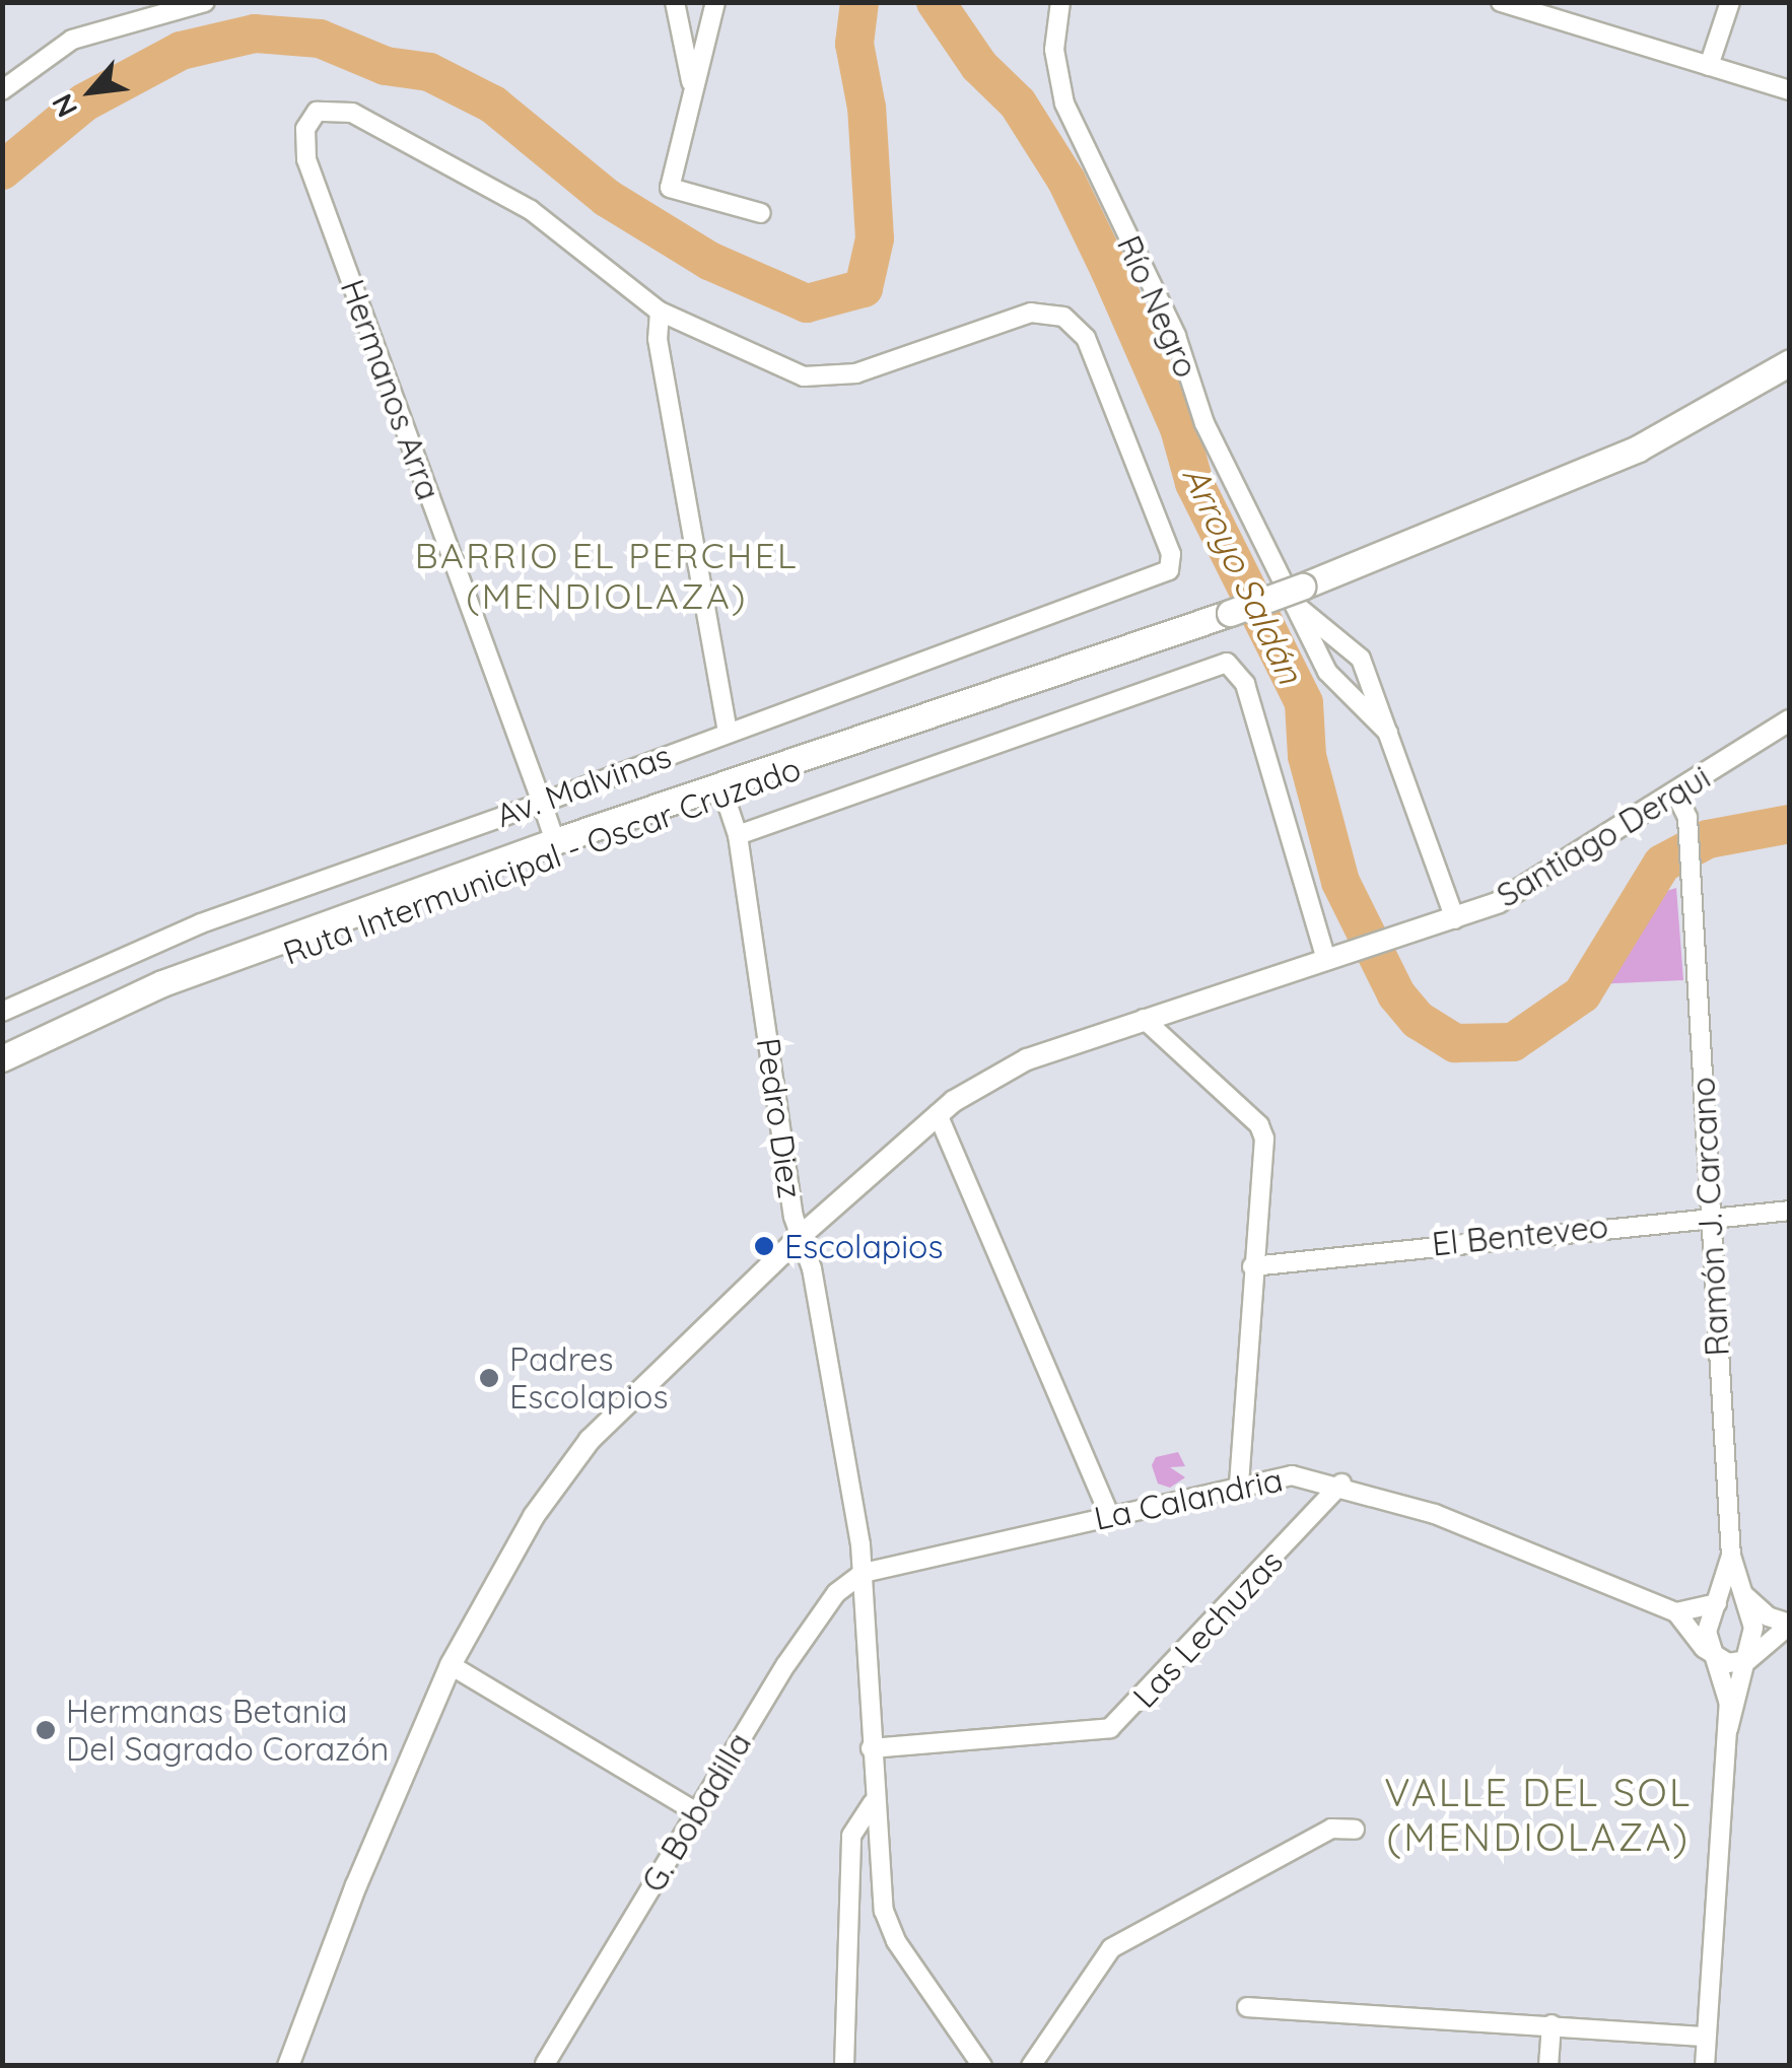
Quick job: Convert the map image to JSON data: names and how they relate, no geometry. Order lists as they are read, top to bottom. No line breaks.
{"streets":{"main road":["Ruta Intermunicipal - Oscar Cruzado"],"street":["Río Negro","Hermanos Arra","Av. Malvinas","Santiago Derqui","Pedro Diez","Ramón J. Carcano","El Benteveo","La Calandria","Las Lechuzas","G. Bobadilla"]},"crossings":[["Río Negro","Santiago Derqui"],["Río Negro","Ruta Intermunicipal - Oscar Cruzado"],["Hermanos Arra","Av. Malvinas"],["Hermanos Arra","Ruta Intermunicipal - Oscar Cruzado"],["Santiago Derqui","Pedro Diez"],["Santiago Derqui","Ramón J. Carcano"],["Ruta Intermunicipal - Oscar Cruzado","Pedro Diez"],["Pedro Diez","La Calandria"],["Pedro Diez","Las Lechuzas"],["Pedro Diez","G. Bobadilla"],["Ramón J. Carcano","El Benteveo"],["Ramón J. Carcano","La Calandria"],["La Calandria","Las Lechuzas"],["La Calandria","G. Bobadilla"]],"districts":["BARRIO EL PERCHEL (MENDIOLAZA)","VALLE DEL SOL (MENDIOLAZA)"],"water":["Arroyo Saldán"],"places":["Escolapios","Padres Escolapios","Hermanas Betania Del Sagrado Corazón"],"north":"bottom left"}
